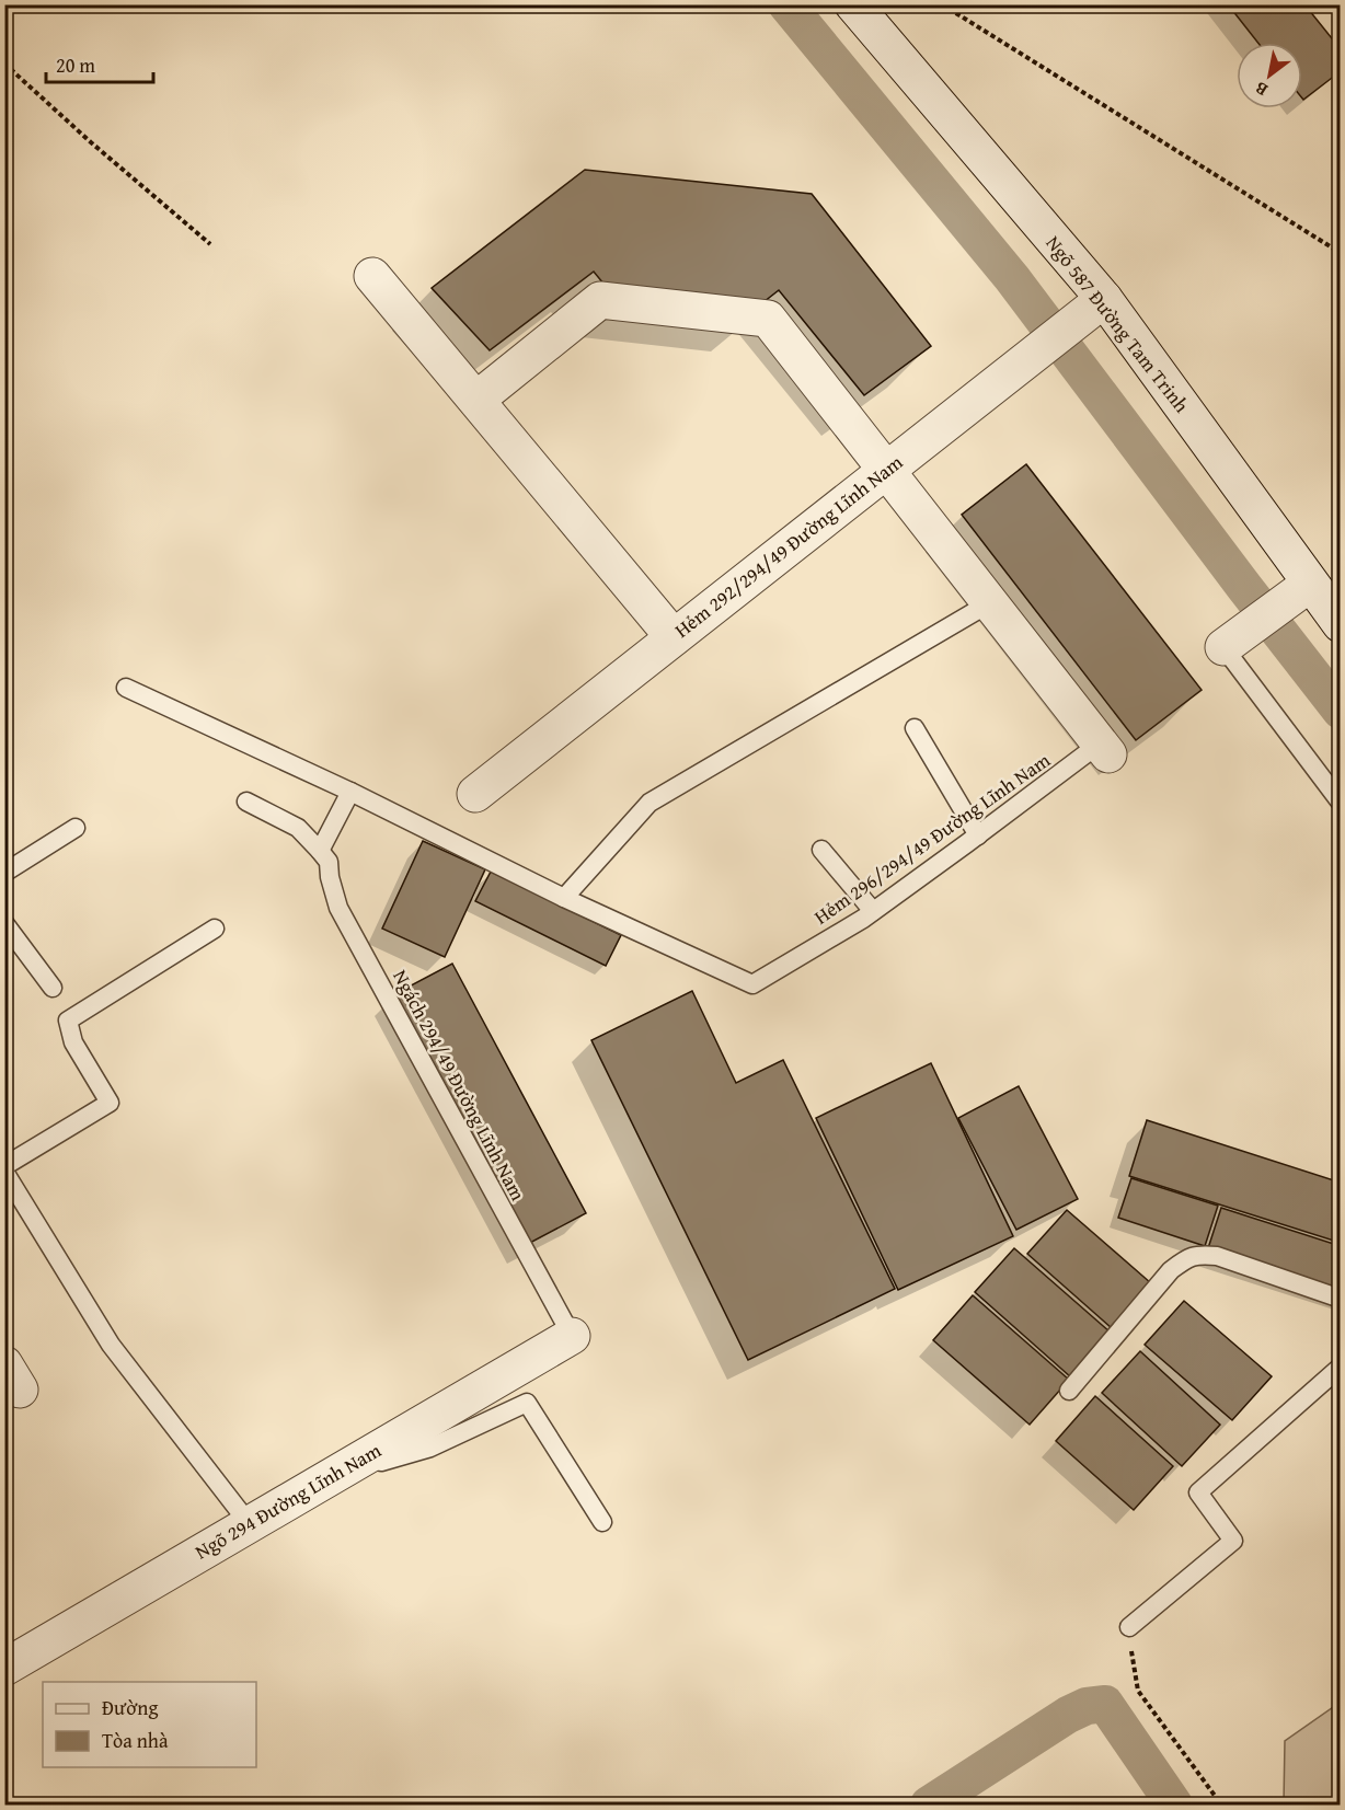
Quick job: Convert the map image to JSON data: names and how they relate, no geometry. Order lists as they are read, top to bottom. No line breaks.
{"streets":{"street":["Ngõ 587 Đường Tam Trinh","Hẻm 292/294/49 Đường Lĩnh Nam","Ngõ 294 Đường Lĩnh Nam"],"lane":["Hẻm 296/294/49 Đường Lĩnh Nam","Ngách 294/49 Đường Lĩnh Nam"]},"crossings":[["Ngõ 587 Đường Tam Trinh","Hẻm 292/294/49 Đường Lĩnh Nam"],["Ngách 294/49 Đường Lĩnh Nam","Ngõ 294 Đường Lĩnh Nam"]],"legend":["Đường","Tòa nhà"],"scale_bar":"20 m","north":"bottom left"}
